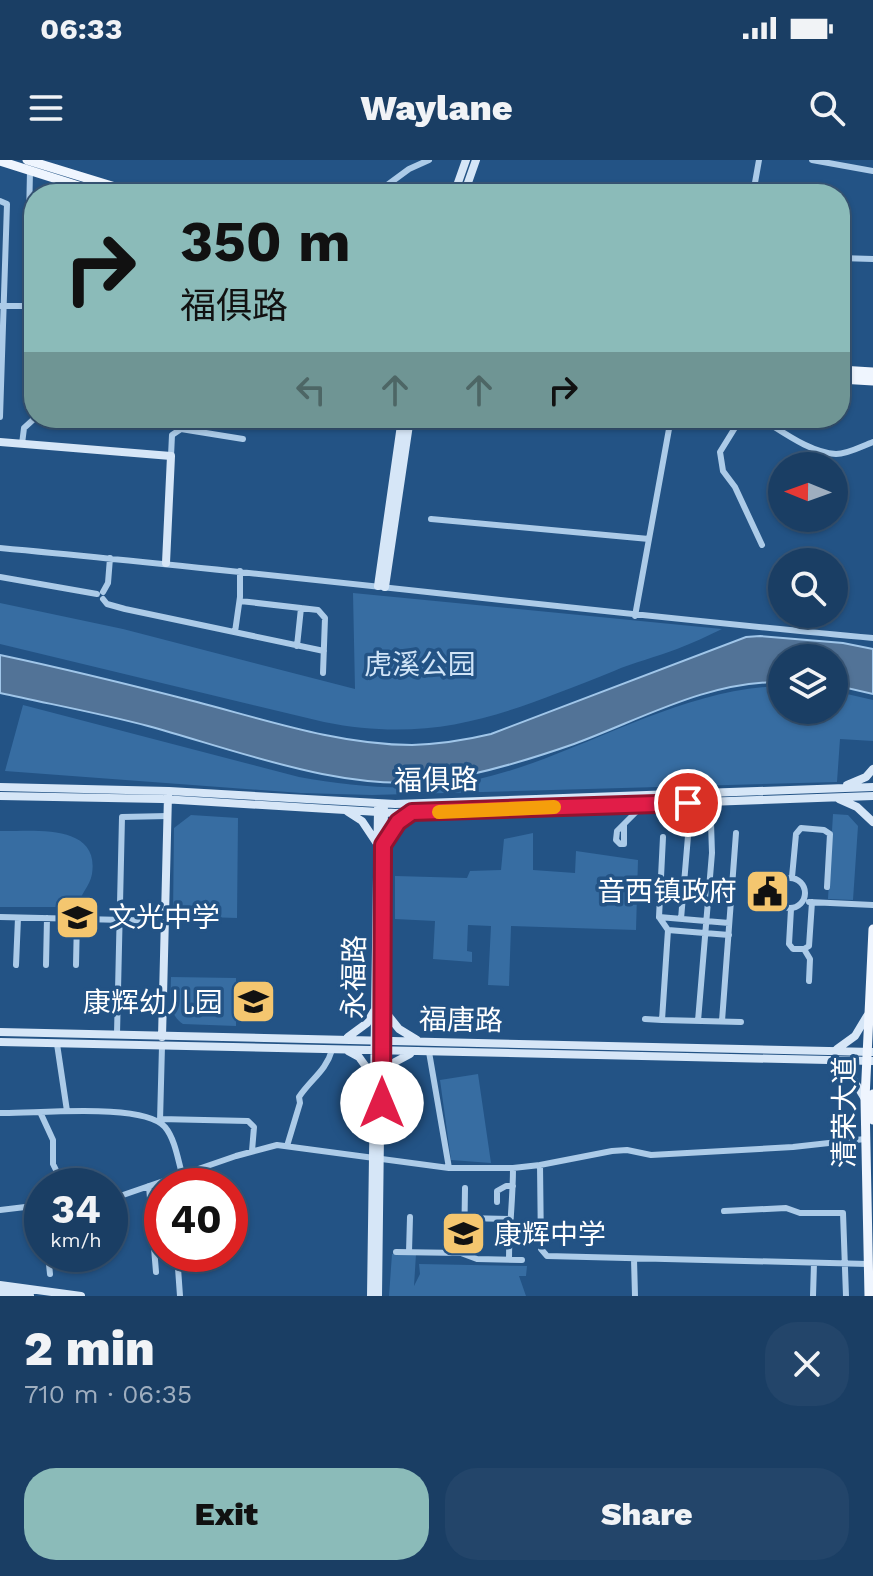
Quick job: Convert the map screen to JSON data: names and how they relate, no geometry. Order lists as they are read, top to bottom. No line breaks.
{"streets":{"main road":["清荣大道"],"street":["福俱路","永福路","福唐路"]},"crossings":[["福俱路","永福路"],["永福路","福唐路"],["福唐路","清荣大道"]],"parks":["虎溪公园"],"places":{"public building":["音西镇政府"],"school or university":["文光中学","康辉幼儿园","康辉中学"]},"north":"left","page":{"status":"06:33","header":"Waylane","turn":["350 m","福俱路"],"speed":"34 km/h","limit":"40","heading":["2 min","710 m · 06:35"],"buttons":["Exit","Share"]}}
